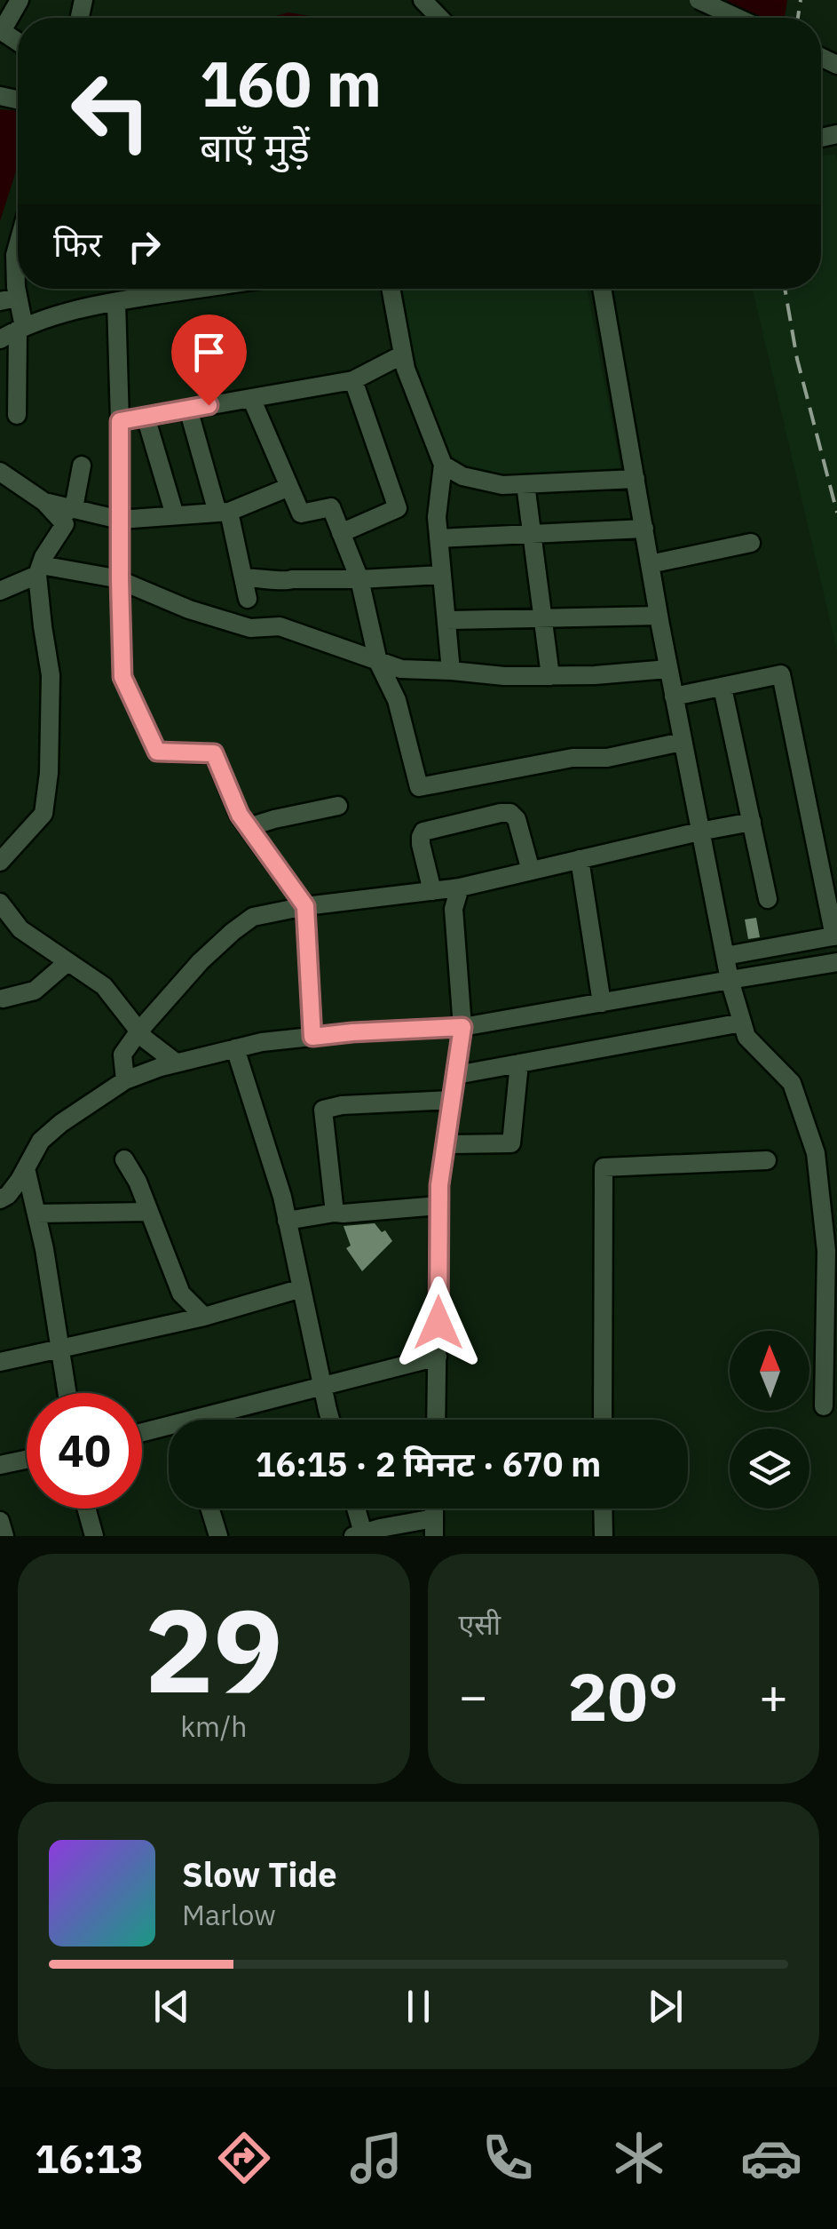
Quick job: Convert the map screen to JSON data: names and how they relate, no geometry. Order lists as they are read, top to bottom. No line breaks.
{"north":"top","page":{"turn":["160 m","बाएँ मुड़ें"],"then":"फिर","limit":"40","trip":"16:15 · 2 मिनट · 670 m","tile":[["29","km/h"],"एसी"],"heat":["−","20°","+"],"song":["Slow Tide","Marlow"],"tabs":"16:13"}}
